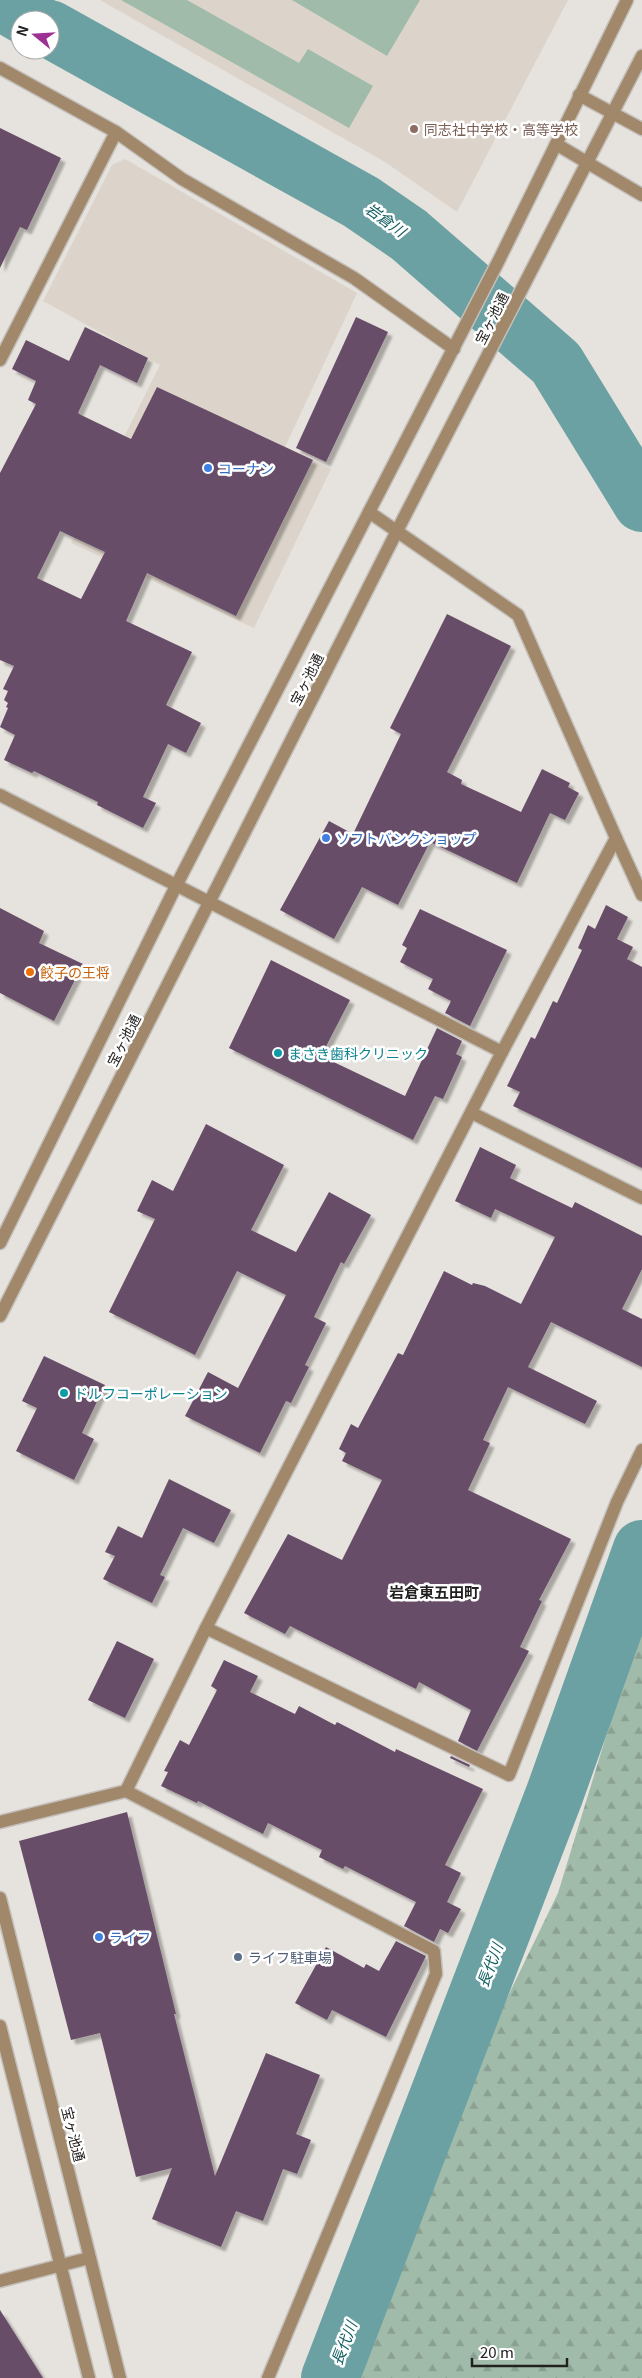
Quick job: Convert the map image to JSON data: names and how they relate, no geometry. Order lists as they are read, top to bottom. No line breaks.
{"streets":{"street":["宝ヶ池通"]},"districts":["岩倉東五田町"],"water":["岩倉川","長代川"],"places":["同志社中学校・高等学校","コーナン","ソフトバンクショップ","餃子の王将","まさき歯科クリニック","ドルフコーポレーション","ライフ","ライフ駐車場"],"scale_bar":"20 m","north":"left"}
